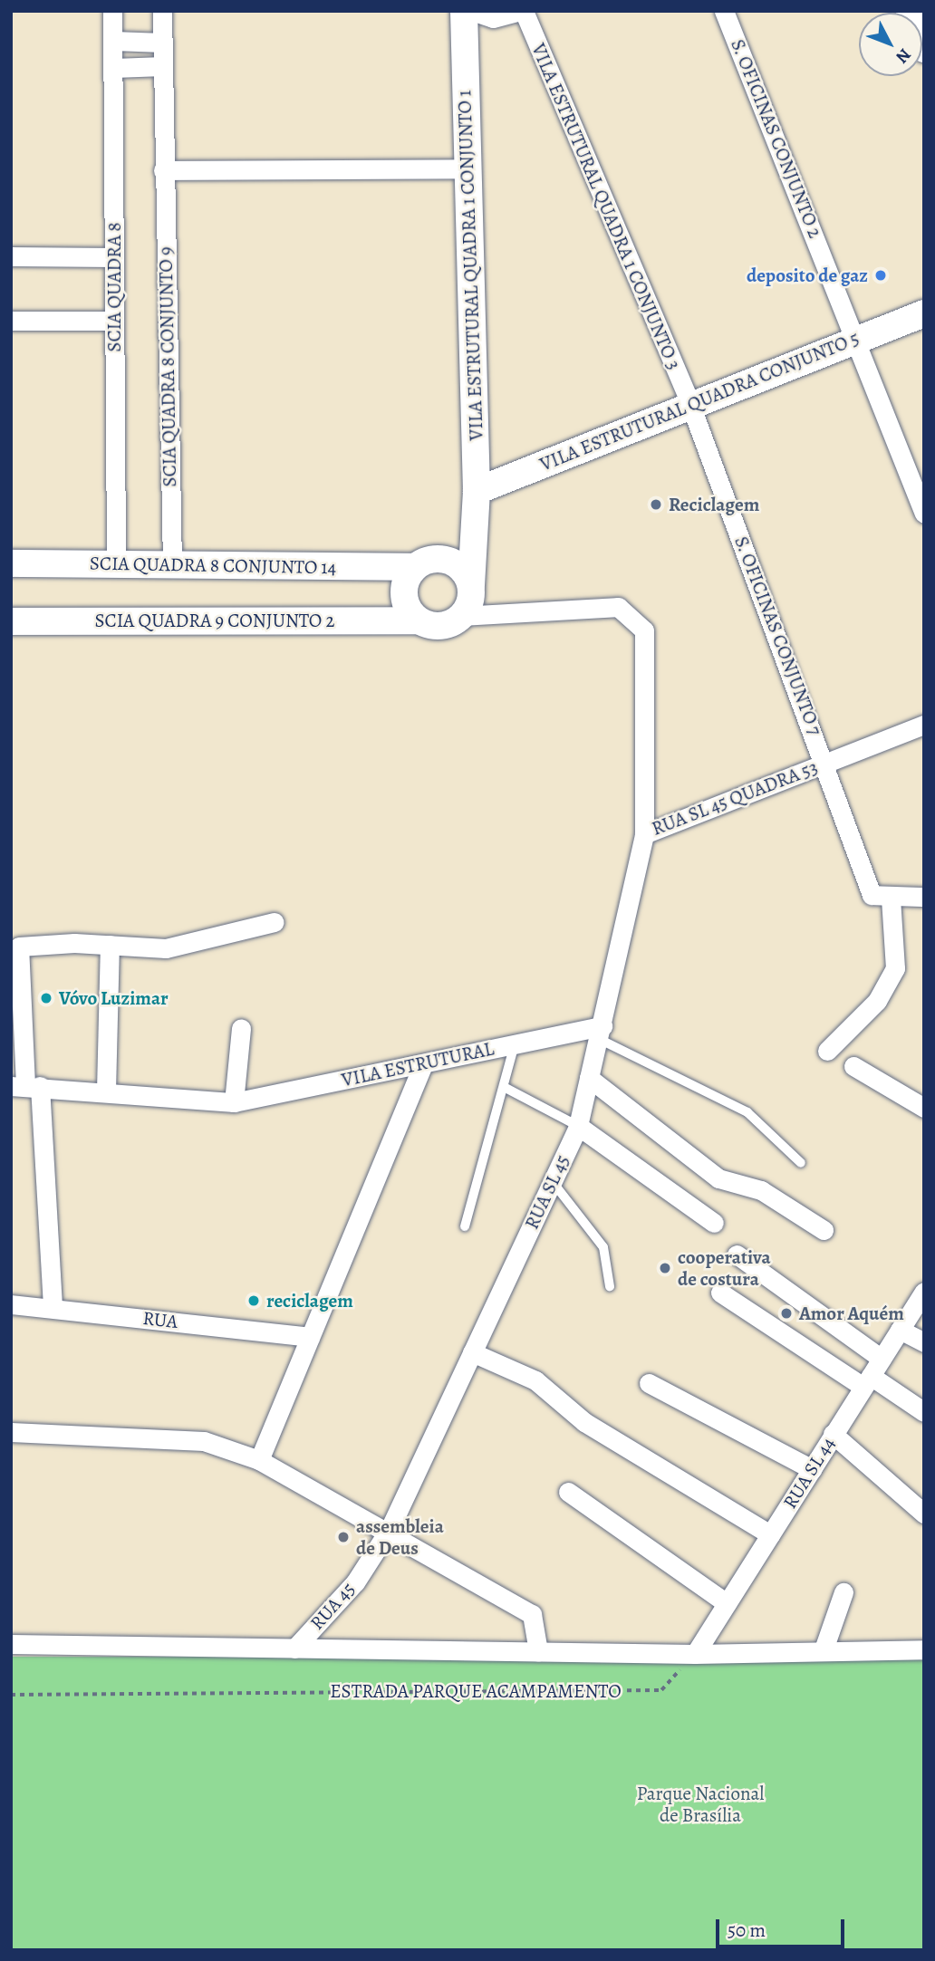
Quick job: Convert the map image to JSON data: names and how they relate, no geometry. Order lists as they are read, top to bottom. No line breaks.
{"streets":{"street":["S. OFICINAS CONJUNTO 2","VILA ESTRUTURAL QUADRA 1 CONJUNTO 3","VILA ESTRUTURAL QUADRA 1 CONJUNTO 1","SCIA QUADRA 8","SCIA QUADRA 8 CONJUNTO 9","VILA ESTRUTURAL QUADRA CONJUNTO 5","SCIA QUADRA 8 CONJUNTO 14","SCIA QUADRA 9 CONJUNTO 2","S. OFICINAS CONJUNTO 7","RUA SL 45 QUADRA 53","VILA ESTRUTURAL","RUA SL 45","RUA","RUA SL 44","RUA 45"],"path":["ESTRADA PARQUE ACAMPAMENTO"]},"crossings":[["S. OFICINAS CONJUNTO 2","VILA ESTRUTURAL QUADRA CONJUNTO 5"],["VILA ESTRUTURAL QUADRA 1 CONJUNTO 3","VILA ESTRUTURAL QUADRA CONJUNTO 5"],["VILA ESTRUTURAL QUADRA 1 CONJUNTO 3","S. OFICINAS CONJUNTO 7"],["VILA ESTRUTURAL QUADRA 1 CONJUNTO 1","VILA ESTRUTURAL QUADRA CONJUNTO 5"],["VILA ESTRUTURAL QUADRA 1 CONJUNTO 1","SCIA QUADRA 8 CONJUNTO 14"],["VILA ESTRUTURAL QUADRA 1 CONJUNTO 1","SCIA QUADRA 9 CONJUNTO 2"],["VILA ESTRUTURAL QUADRA 1 CONJUNTO 1","RUA SL 45"],["SCIA QUADRA 8","SCIA QUADRA 8 CONJUNTO 14"],["SCIA QUADRA 8 CONJUNTO 9","SCIA QUADRA 8 CONJUNTO 14"],["VILA ESTRUTURAL QUADRA CONJUNTO 5","S. OFICINAS CONJUNTO 7"],["SCIA QUADRA 8 CONJUNTO 14","SCIA QUADRA 9 CONJUNTO 2"],["SCIA QUADRA 8 CONJUNTO 14","RUA SL 45"],["SCIA QUADRA 9 CONJUNTO 2","RUA SL 45"],["S. OFICINAS CONJUNTO 7","RUA SL 45 QUADRA 53"],["RUA SL 45 QUADRA 53","RUA SL 45"],["VILA ESTRUTURAL","RUA SL 45"],["RUA SL 45","RUA 45"],["RUA SL 44","ESTRADA PARQUE ACAMPAMENTO"]],"parks":["Parque Nacional de Brasília"],"places":["deposito de gaz","Reciclagem","Vóvo Luzimar","cooperativa de costura","reciclagem","Amor Aquém","assembleia de Deus"],"scale_bar":"50 m","north":"bottom right"}
